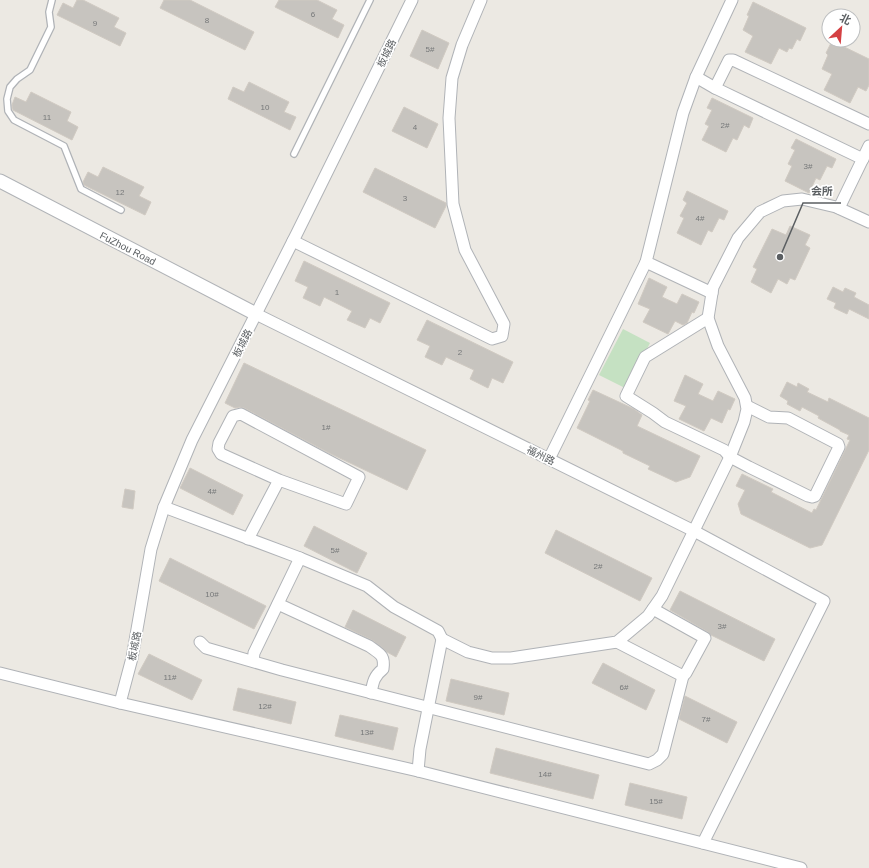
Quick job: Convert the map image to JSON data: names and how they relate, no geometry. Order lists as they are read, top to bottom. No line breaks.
{"streets":{"street":["板城路","FuZhou Road","福州路"]},"crossings":[["板城路","FuZhou Road"],["板城路","福州路"],["FuZhou Road","福州路"]],"places":["会所"],"house_numbers":["6","8","9","5#","10","11","2#","4","3#","12","3","4#","1","2","1#","4#","5#","2#","10#","3#","11#","6#","9#","12#","7#","13#","14#","15#"],"north":"top right"}
